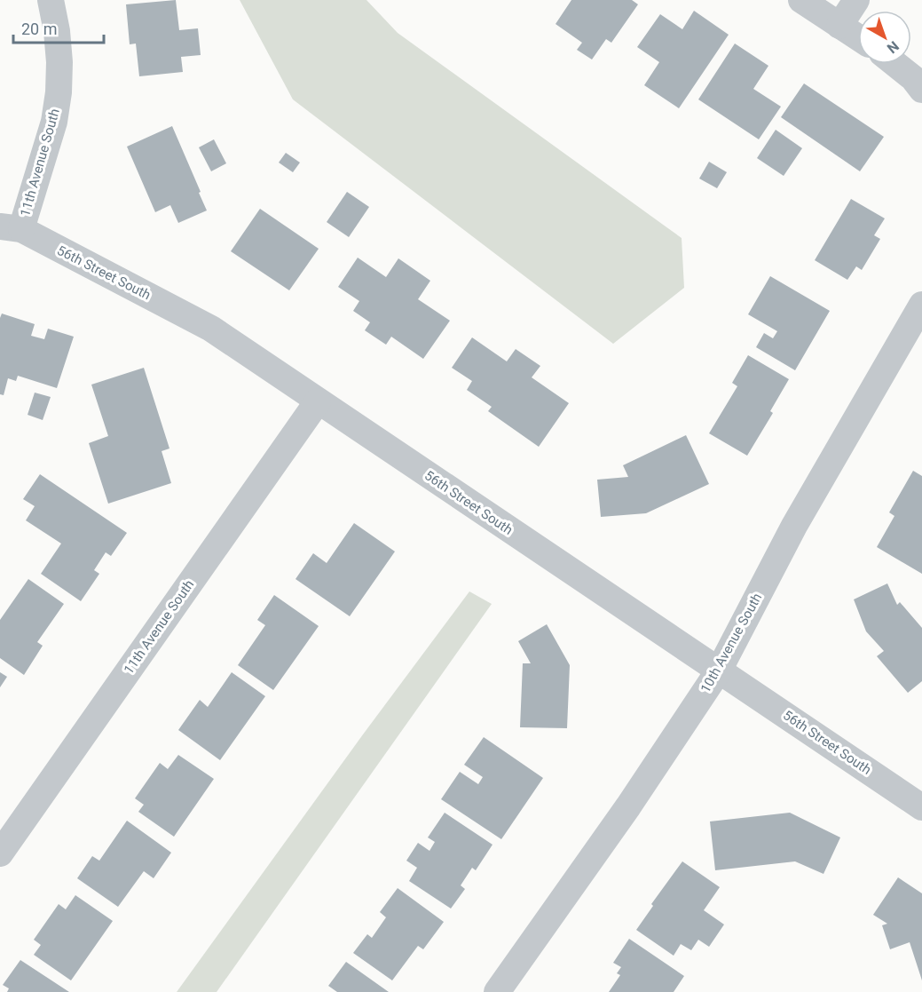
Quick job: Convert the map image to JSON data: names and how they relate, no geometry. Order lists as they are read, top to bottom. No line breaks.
{"streets":{"street":["11th Avenue South","56th Street South","10th Avenue South"]},"crossings":[["11th Avenue South","56th Street South"],["56th Street South","10th Avenue South"]],"scale_bar":"20 m","north":"bottom right"}
